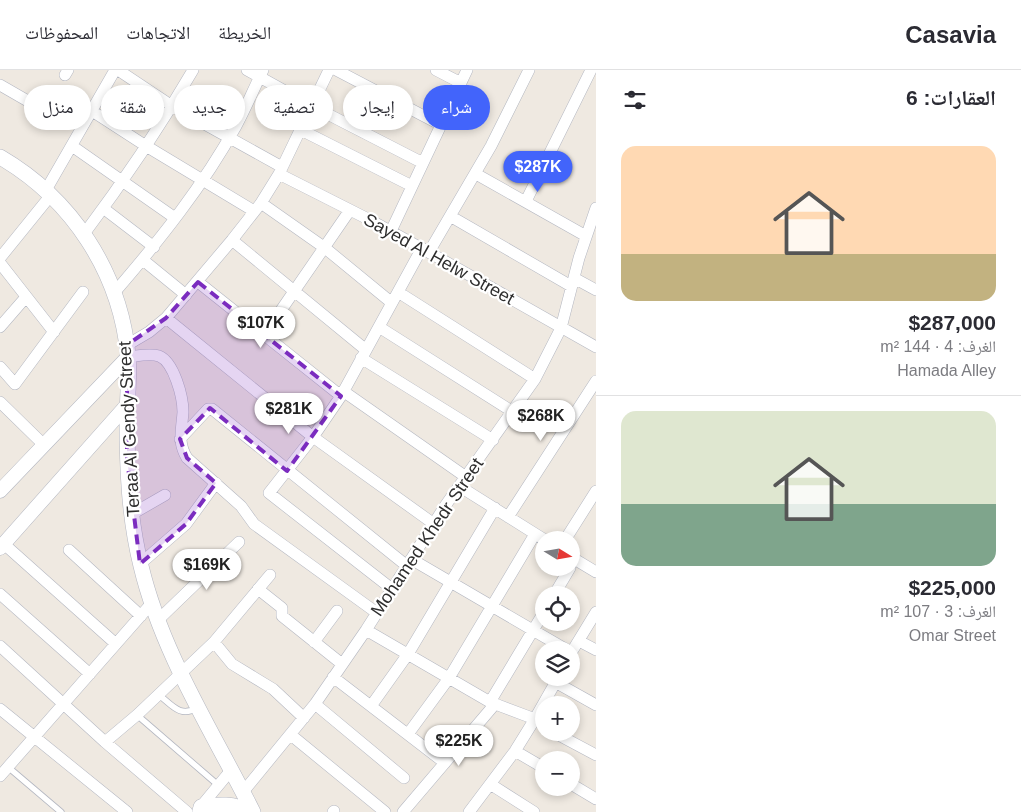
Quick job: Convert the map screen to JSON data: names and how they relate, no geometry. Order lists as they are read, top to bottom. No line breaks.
{"streets":{"main road":["Teraa Al Gendy Street"],"street":["Sayed Al Helw Street","Mohamed Khedr Street"]},"crossings":[["Sayed Al Helw Street","Mohamed Khedr Street"],["Teraa Al Gendy Street","Mohamed Khedr Street"]],"north":"right","page":{"header":"Casavia","nav":["الخريطة","الاتجاهات","المحفوظات"],"heading":"العقارات: 6","chip":["شراء","إيجار","تصفية","جديد","شقة","منزل"],"list":[{"name":"$287,000","note":"الغرف: 4 · 144 m² · Hamada Alley"},{"name":"$225,000","note":"الغرف: 3 · 107 m² · Omar Street"}],"price":["$287K","$107K","$281K","$268K","$169K","$225K"],"map_buttons":["+","−"]}}
